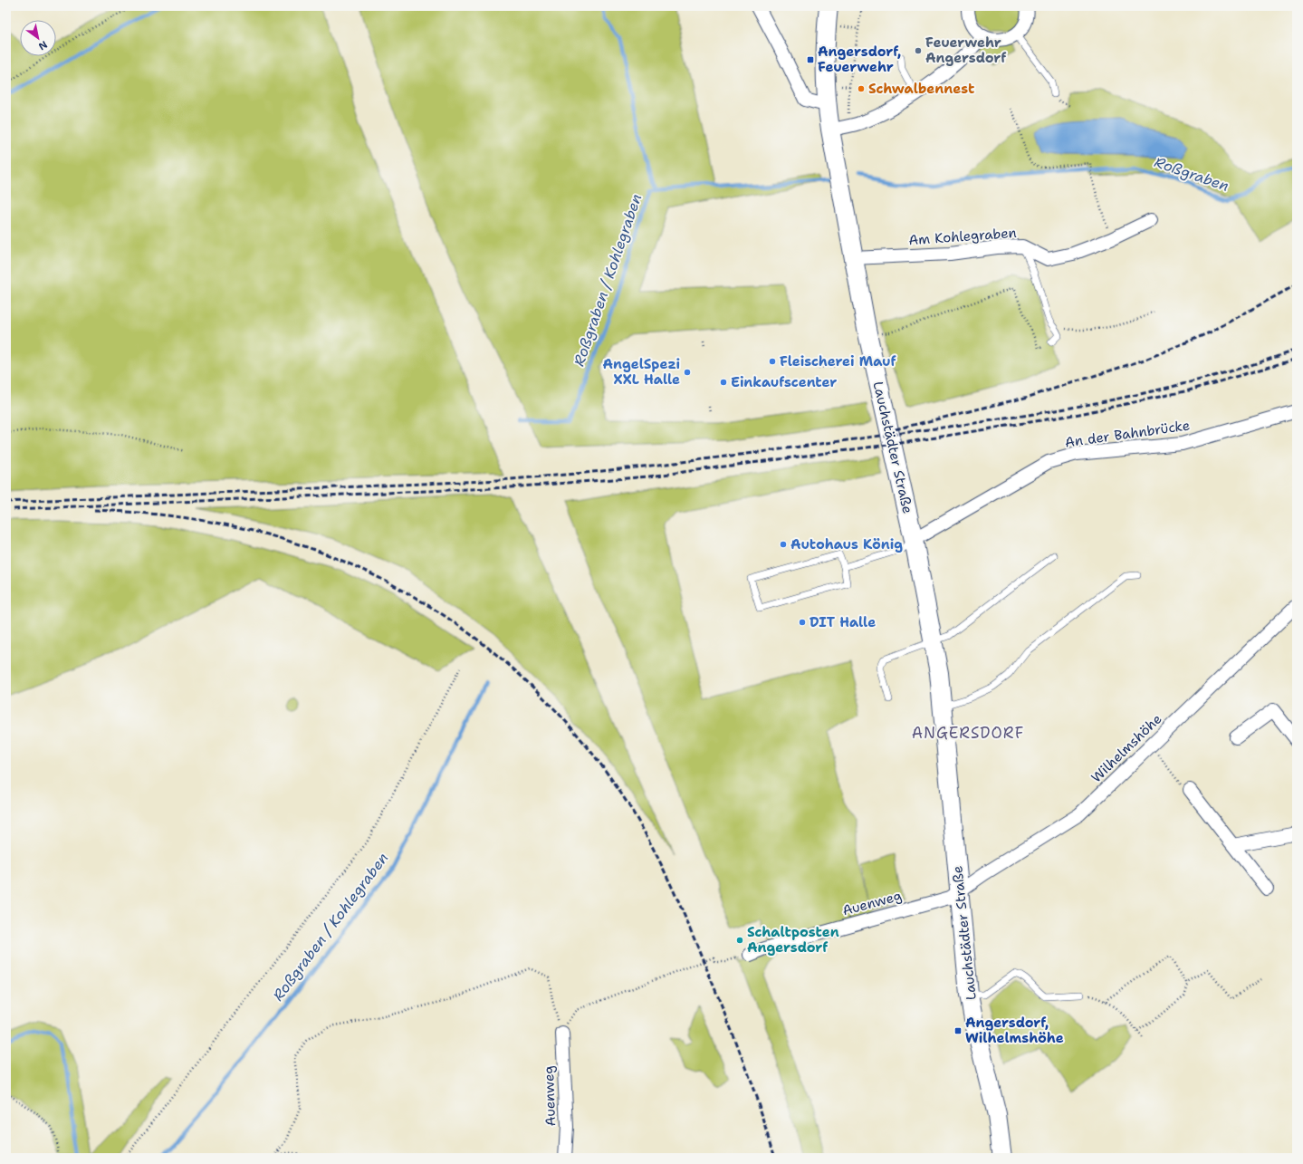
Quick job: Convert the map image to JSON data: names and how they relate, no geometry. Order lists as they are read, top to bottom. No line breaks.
{"streets":{"main road":["Lauchstädter Straße"],"street":["Am Kohlegraben","An der Bahnbrücke","Wilhelmshöhe","Auenweg"]},"crossings":[["Am Kohlegraben","Lauchstädter Straße"],["An der Bahnbrücke","Lauchstädter Straße"],["Lauchstädter Straße","Wilhelmshöhe"],["Lauchstädter Straße","Auenweg"],["Wilhelmshöhe","Auenweg"]],"districts":["ANGERSDORF"],"water":["Roßgraben","Roßgraben / Kohlegraben"],"places":{"other":["Feuerwehr Angersdorf","Schwalbennest","Fleischerei Mauf","AngelSpezi XXL Halle","Einkaufscenter","Autohaus König","DIT Halle","Schaltposten Angersdorf"],"transit":["Angersdorf, Feuerwehr","Angersdorf, Wilhelmshöhe"]},"north":"bottom right"}
